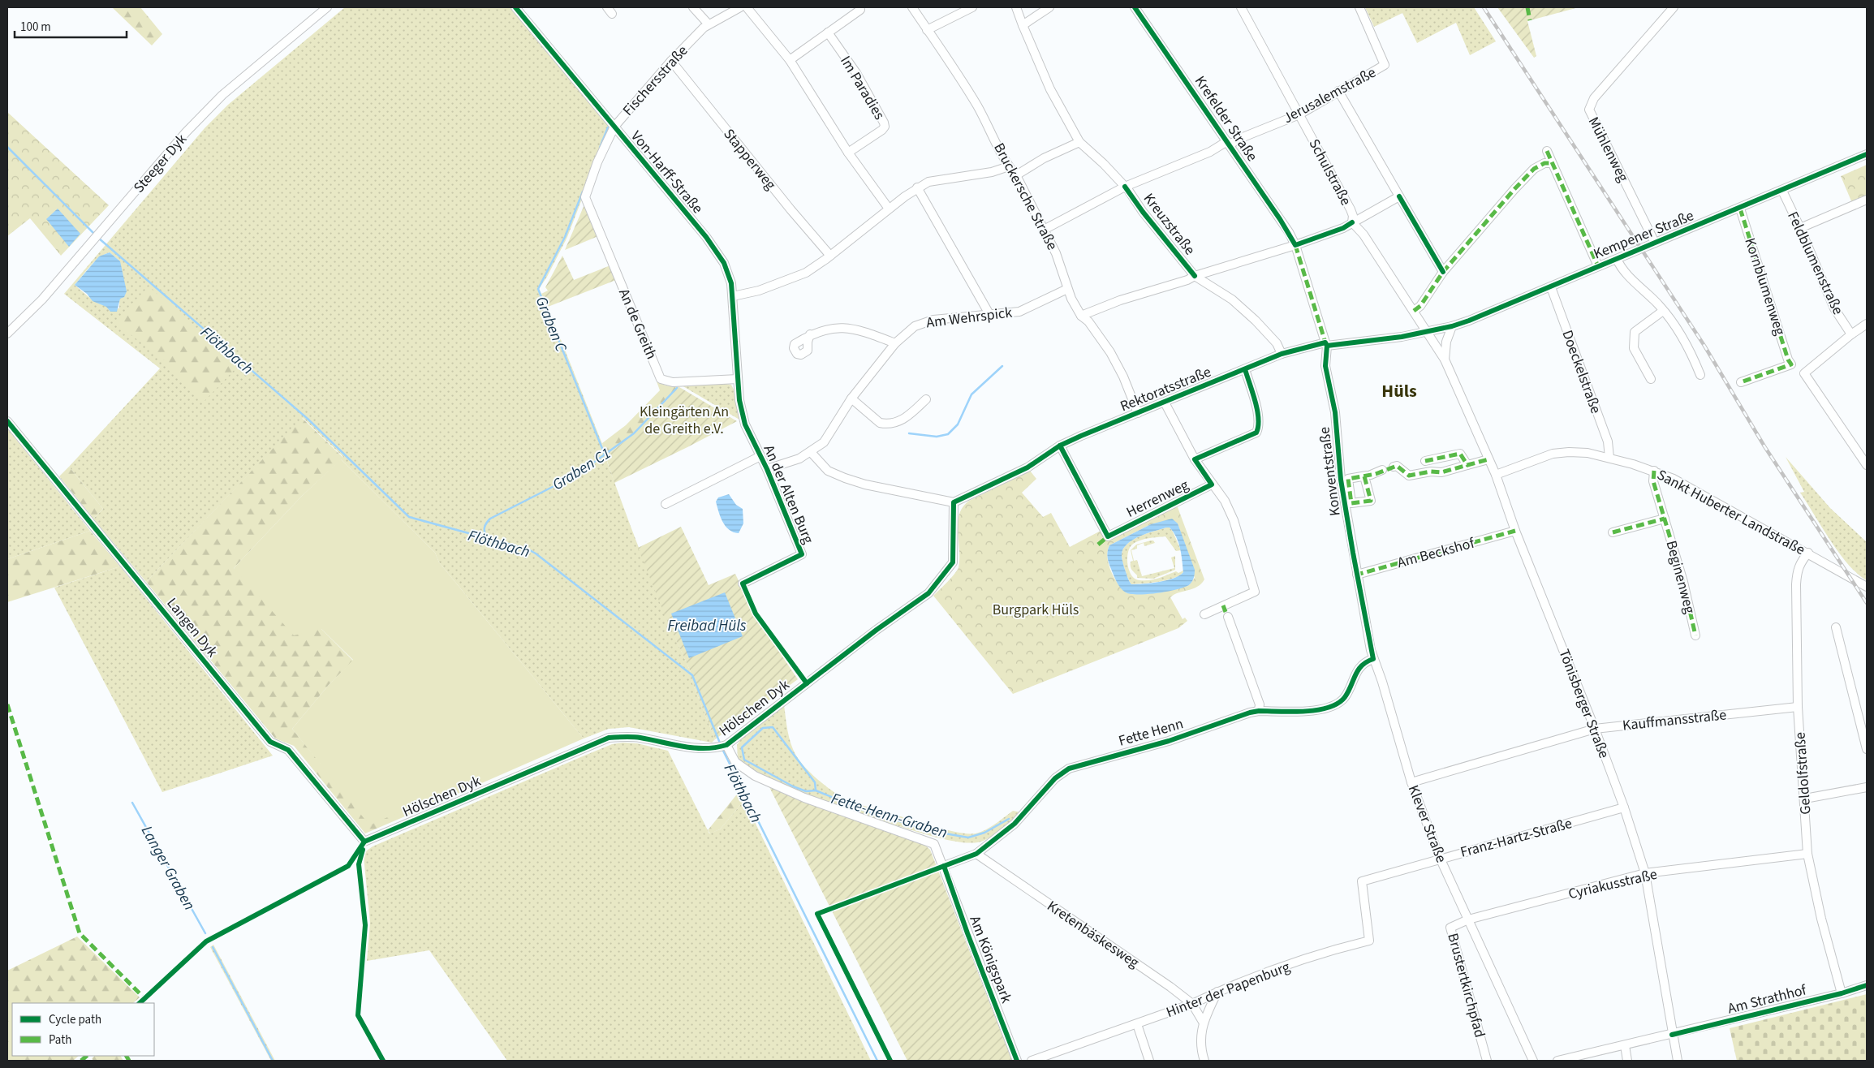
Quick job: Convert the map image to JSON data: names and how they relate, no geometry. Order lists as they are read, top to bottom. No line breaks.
{"streets":{"street":["Fischersstraße","Im Paradies","Jerusalemstraße","Krefelder Straße","Mühlenweg","Stapperweg","Steeger Dyk","Von-Harff-Straße","Schulstraße","Bruckersche Straße","Kreuzstraße","Kempener Straße","Feldblumenstraße","Kornblumenweg","Am Wehrspick","An de Greith","Doeckelstraße","Rektoratsstraße","Konventstraße","An der Alten Burg","Herrenweg","Sankt Huberter Landstraße","Am Beckshof","Beginenweg","Langen Dyk","Tönisberger Straße","Hölschen Dyk","Kauffmansstraße","Fette Henn","Geldolfstraße","Klever Straße","Franz-Hartz-Straße","Cyriakusstraße","Kretenbäskesweg","Am Königspark","Brustertkirchpfad","Hinter der Papenburg","Am Strathhof"]},"crossings":[["Fischersstraße","Stapperweg"],["Fischersstraße","Von-Harff-Straße"],["Fischersstraße","An de Greith"],["Jerusalemstraße","Krefelder Straße"],["Jerusalemstraße","Schulstraße"],["Jerusalemstraße","Bruckersche Straße"],["Jerusalemstraße","Kreuzstraße"],["Krefelder Straße","Kempener Straße"],["Krefelder Straße","Rektoratsstraße"],["Krefelder Straße","Konventstraße"],["Mühlenweg","Kempener Straße"],["Von-Harff-Straße","An de Greith"],["Von-Harff-Straße","An der Alten Burg"],["Schulstraße","Kempener Straße"],["Schulstraße","Tönisberger Straße"],["Bruckersche Straße","Am Wehrspick"],["Bruckersche Straße","Rektoratsstraße"],["Kreuzstraße","Rektoratsstraße"],["Kempener Straße","Feldblumenstraße"],["Kempener Straße","Kornblumenweg"],["Kempener Straße","Doeckelstraße"],["Kempener Straße","Rektoratsstraße"],["Kempener Straße","Konventstraße"],["Kempener Straße","Tönisberger Straße"],["Am Wehrspick","An der Alten Burg"],["An de Greith","An der Alten Burg"],["Doeckelstraße","Sankt Huberter Landstraße"],["Rektoratsstraße","Konventstraße"],["Rektoratsstraße","Herrenweg"],["Rektoratsstraße","Hölschen Dyk"],["Konventstraße","Am Beckshof"],["Konventstraße","Klever Straße"],["Sankt Huberter Landstraße","Beginenweg"],["Sankt Huberter Landstraße","Tönisberger Straße"],["Sankt Huberter Landstraße","Geldolfstraße"],["Am Beckshof","Tönisberger Straße"],["Am Beckshof","Klever Straße"],["Langen Dyk","Hölschen Dyk"],["Tönisberger Straße","Kauffmansstraße"],["Tönisberger Straße","Franz-Hartz-Straße"],["Tönisberger Straße","Cyriakusstraße"],["Tönisberger Straße","Am Strathhof"],["Hölschen Dyk","Am Königspark"],["Kauffmansstraße","Geldolfstraße"],["Kauffmansstraße","Klever Straße"],["Fette Henn","Klever Straße"],["Fette Henn","Kretenbäskesweg"],["Fette Henn","Am Königspark"],["Geldolfstraße","Cyriakusstraße"],["Geldolfstraße","Am Strathhof"],["Klever Straße","Franz-Hartz-Straße"],["Klever Straße","Cyriakusstraße"],["Klever Straße","Brustertkirchpfad"],["Franz-Hartz-Straße","Hinter der Papenburg"],["Cyriakusstraße","Brustertkirchpfad"],["Kretenbäskesweg","Hinter der Papenburg"]],"districts":["Hüls"],"water":["Graben C","Flöthbach","Graben C1","Freibad Hüls","Fette-Henn-Graben","Langer Graben"],"parks":["Kleingärten An de Greith e.V.","Burgpark Hüls"],"legend":["Cycle path","Path"],"scale_bar":"100 m"}
